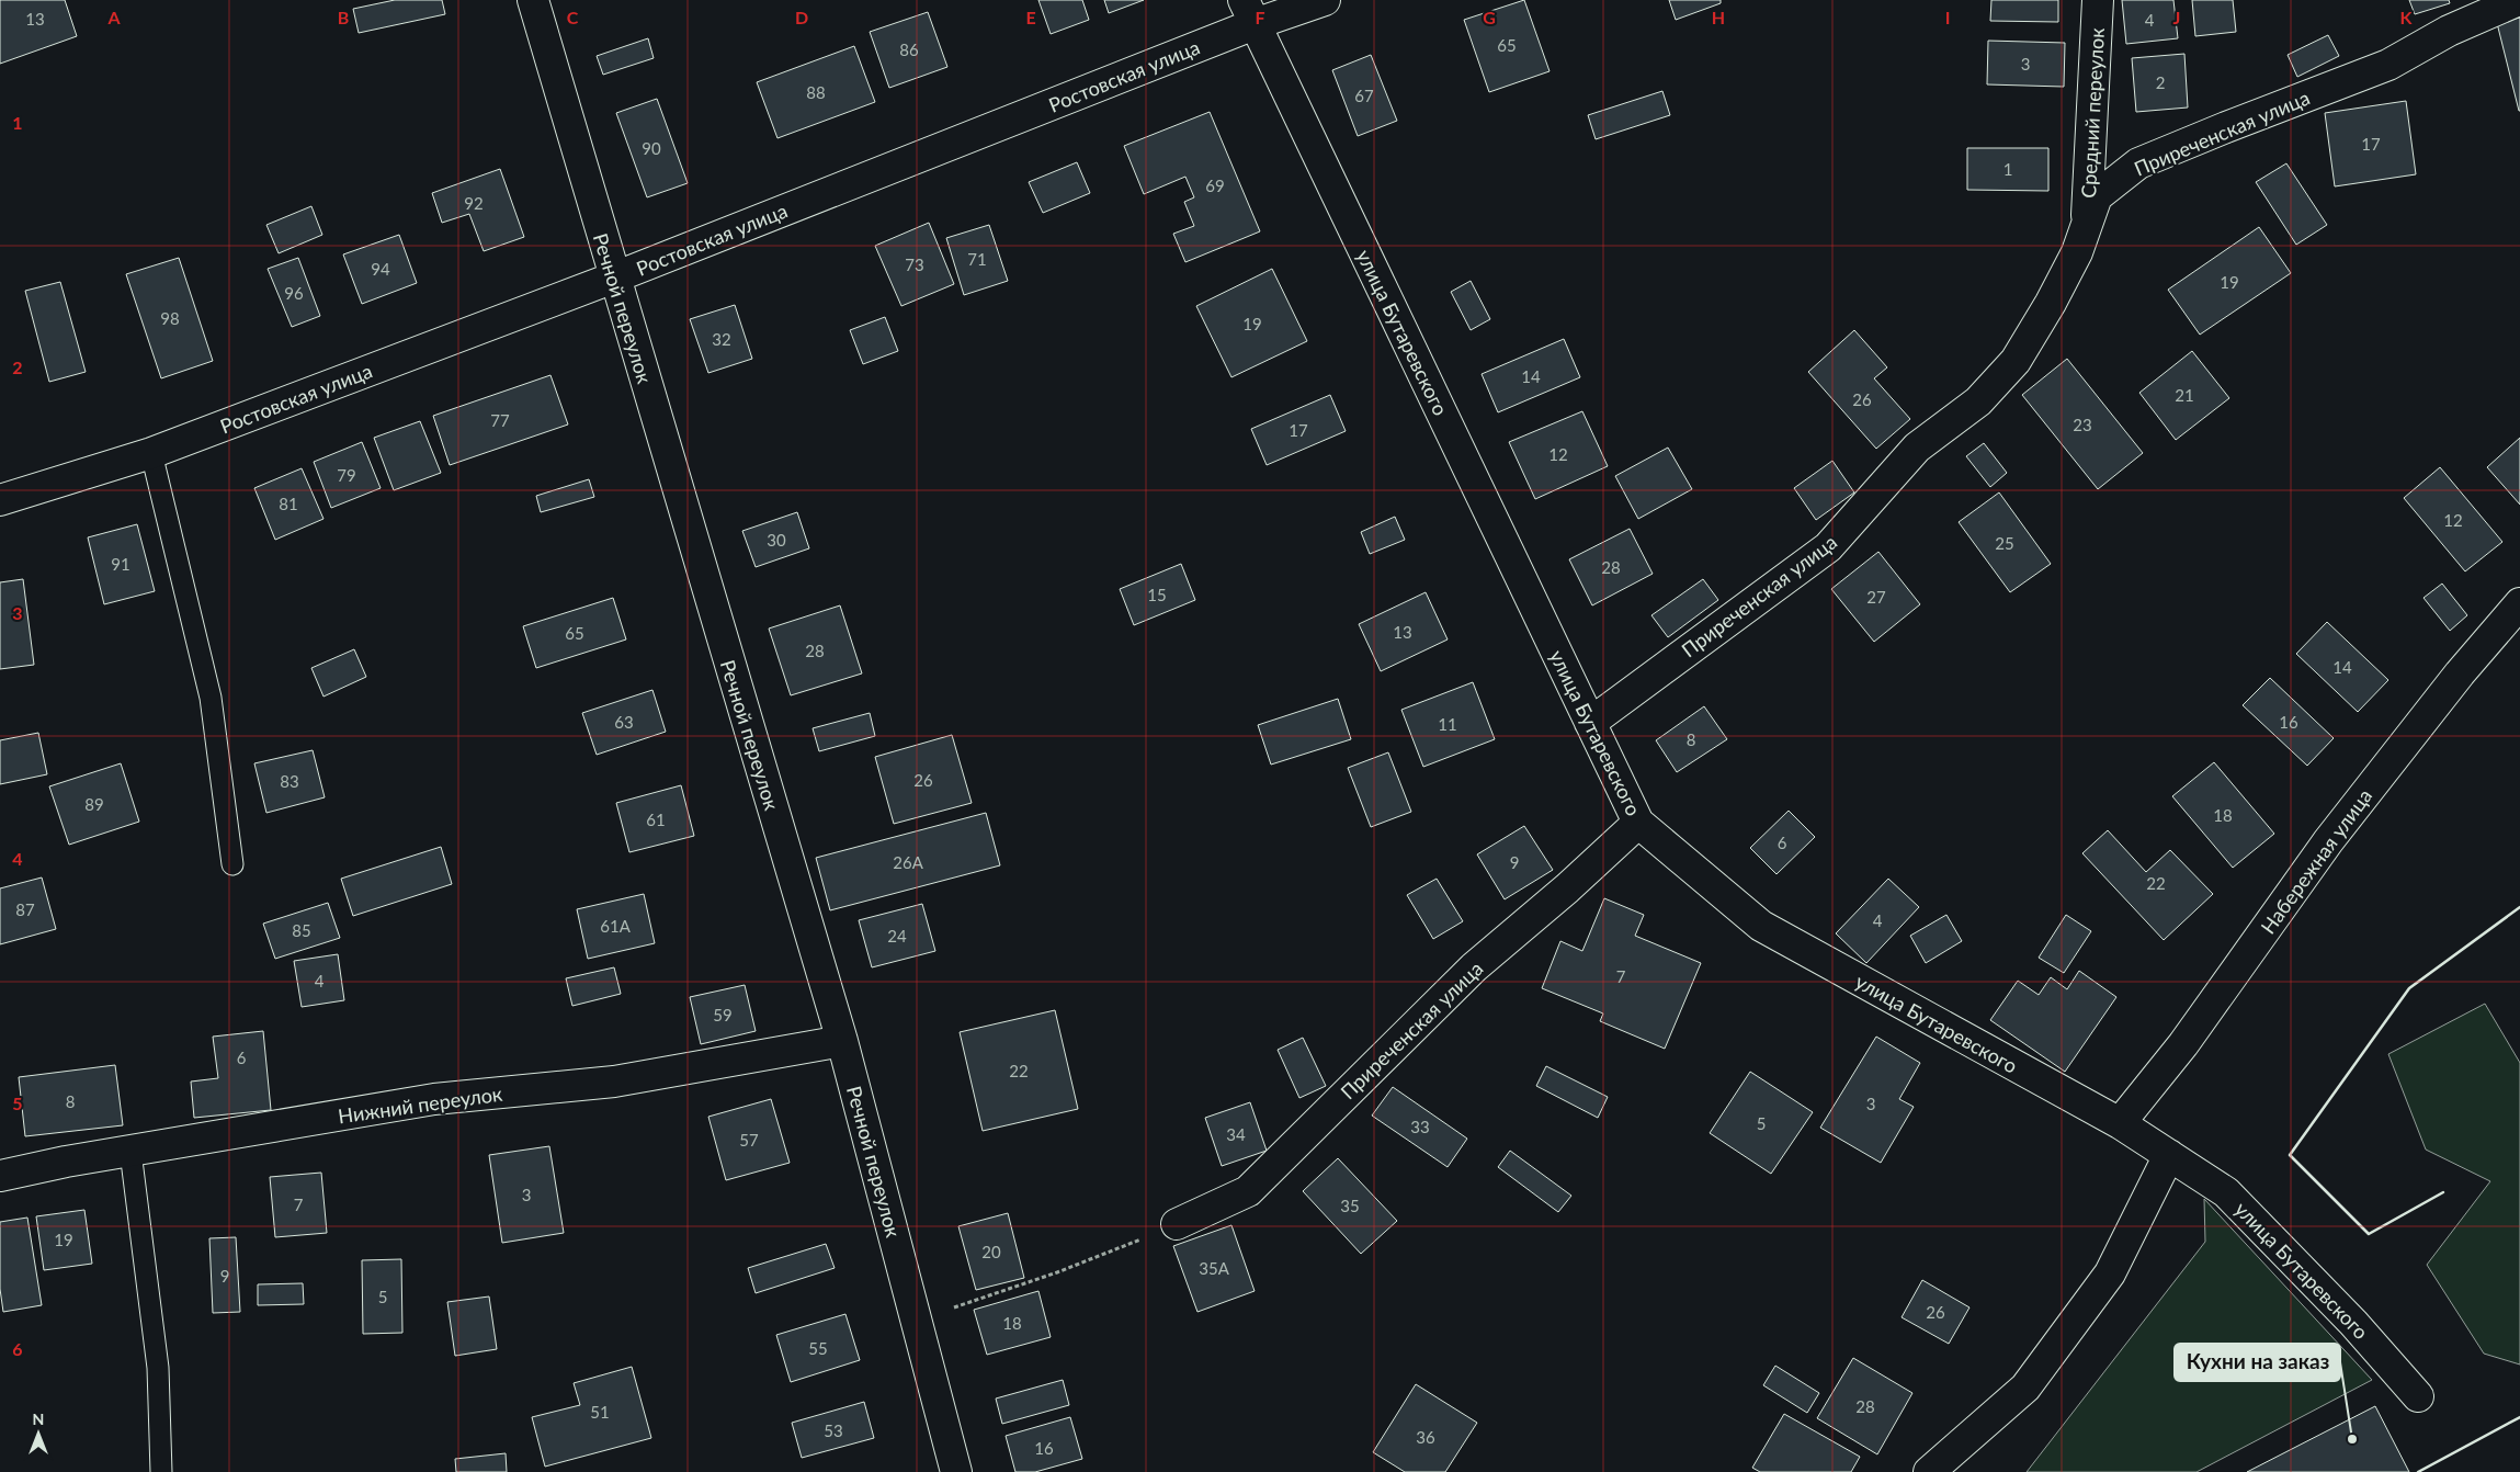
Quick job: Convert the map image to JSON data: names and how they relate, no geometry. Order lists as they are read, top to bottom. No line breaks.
{"streets":{"street":["Ростовская улица","Средний переулок","Приреченская улица","Речной переулок","улица Бутаревского","Набережная улица","Нижний переулок"]},"crossings":[["Ростовская улица","Речной переулок"],["Ростовская улица","улица Бутаревского"],["Средний переулок","Приреченская улица"],["Приреченская улица","улица Бутаревского"],["Речной переулок","Нижний переулок"],["улица Бутаревского","Набережная улица"]],"places":["Кухни на заказ"],"house_numbers":["13","4","65","86","3","2","88","67","17","90","1","69","92","71","73","94","19","96","98","19","32","14","21","26","77","23","17","12","79","81","12","30","25","91","28","15","27","13","65","28","14","63","16","11","8","26","83","89","18","61","6","26А","9","22","87","4","61А","85","24","7","4","59","6","22","8","3","5","33","34","57","3","7","35","19","20","35А","9","5","26","18","55","28","51","53","36","16"],"north":"top","grid":{"columns":["A","B","C","D","E","F","G","H","I","J","K"],"rows":["1","2","3","4","5","6"]}}
